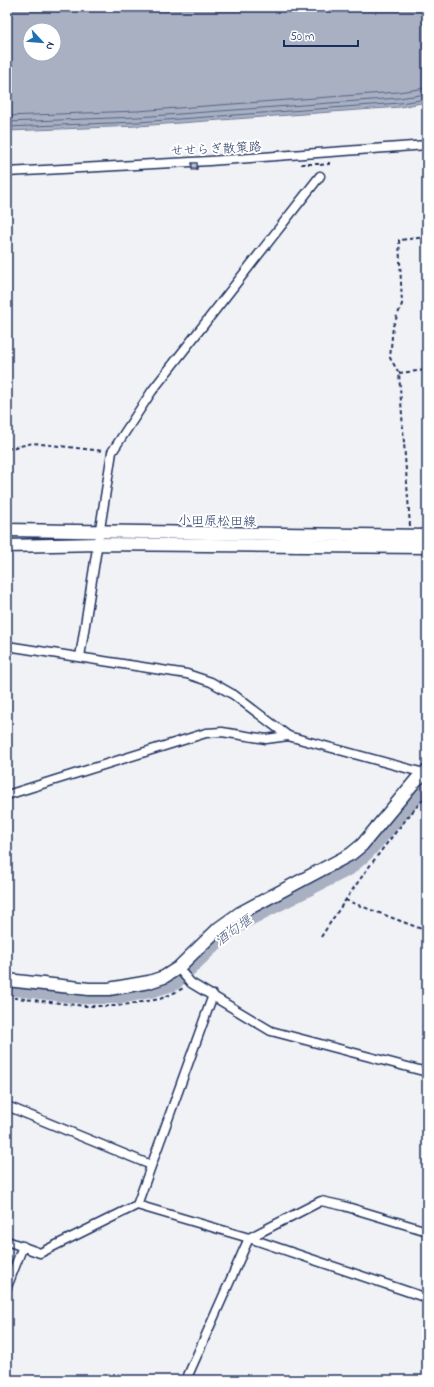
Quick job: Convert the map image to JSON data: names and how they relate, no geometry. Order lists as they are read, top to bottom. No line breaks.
{"streets":{"main road":["小田原松田線"],"street":["せせらぎ散策路"]},"water":["酒匂堰"],"scale_bar":"50 m","north":"bottom right"}
